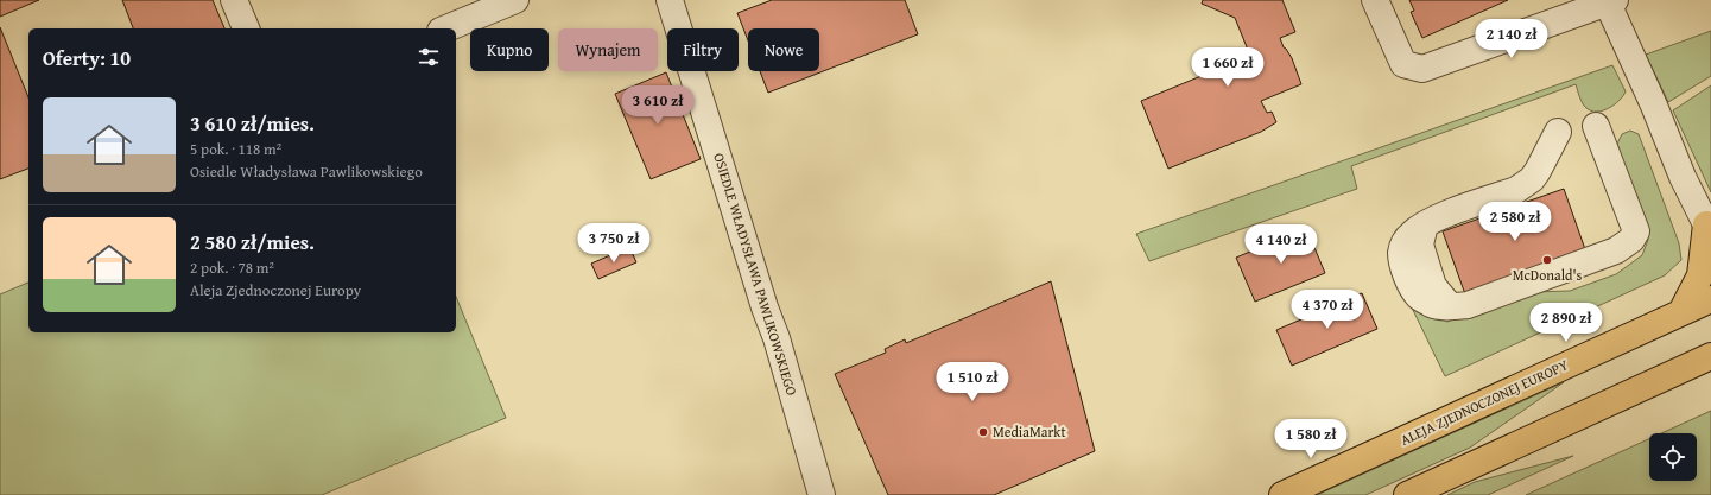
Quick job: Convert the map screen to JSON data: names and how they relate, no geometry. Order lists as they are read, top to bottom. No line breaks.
{"streets":{"main road":["ALEJA ZJEDNOCZONEJ EUROPY"],"street":["OSIEDLE WŁADYSŁAWA PAWLIKOWSKIEGO"]},"places":["McDonald's","MediaMarkt"],"page":{"price":["2 140 zł","1 660 zł","3 610 zł","2 580 zł","3 750 zł","4 140 zł","4 370 zł","2 890 zł","1 510 zł","1 580 zł"],"chip":["Kupno","Wynajem","Filtry","Nowe"],"heading":"Oferty: 10","list":[{"name":"3 610 zł/mies.","note":"5 pok. · 118 m² · Osiedle Władysława Pawlikowskiego"},{"name":"2 580 zł/mies.","note":"2 pok. · 78 m² · Aleja Zjednoczonej Europy"}]}}
